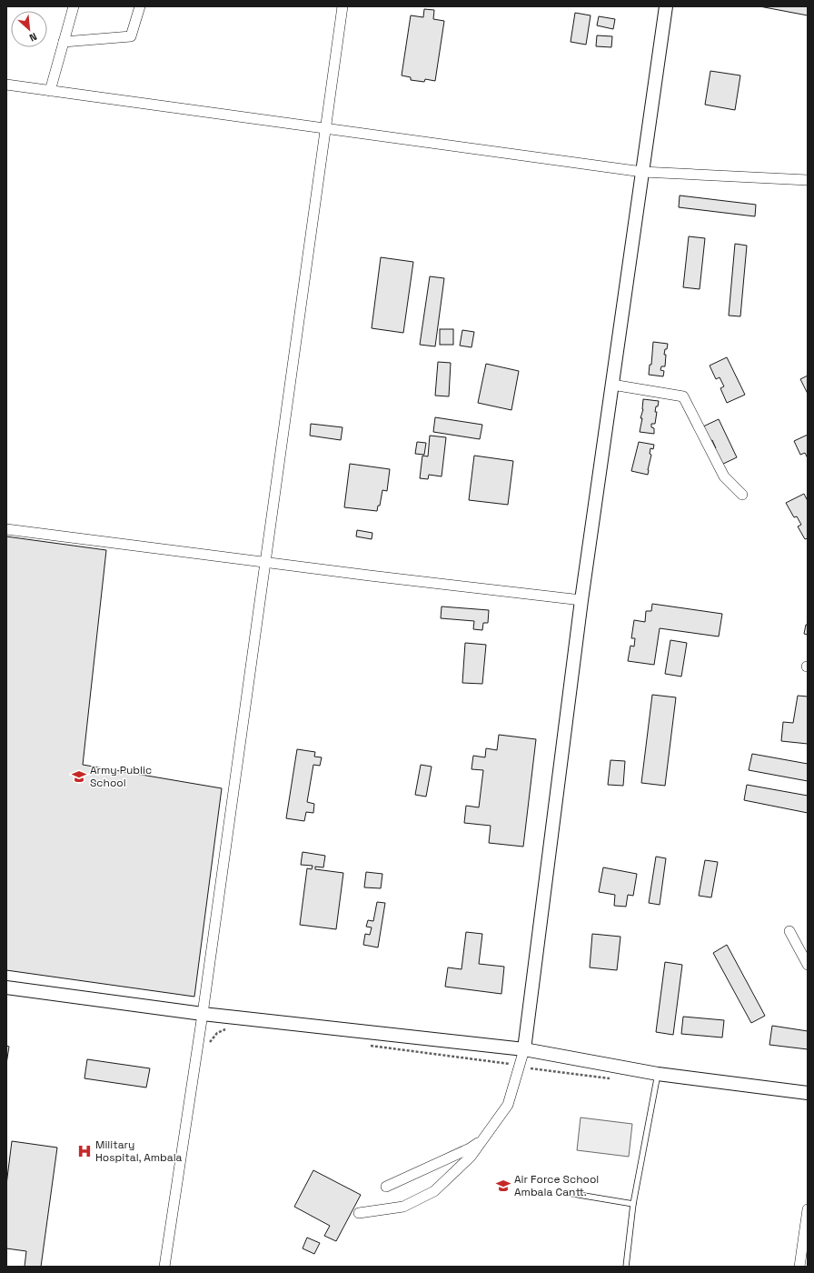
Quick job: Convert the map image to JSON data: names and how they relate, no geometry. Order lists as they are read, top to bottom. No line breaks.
{"places":{"school or university":["Army Public School","Air Force School Ambala Cantt."],"hospital":["Military Hospital, Ambala"]},"north":"bottom right"}
